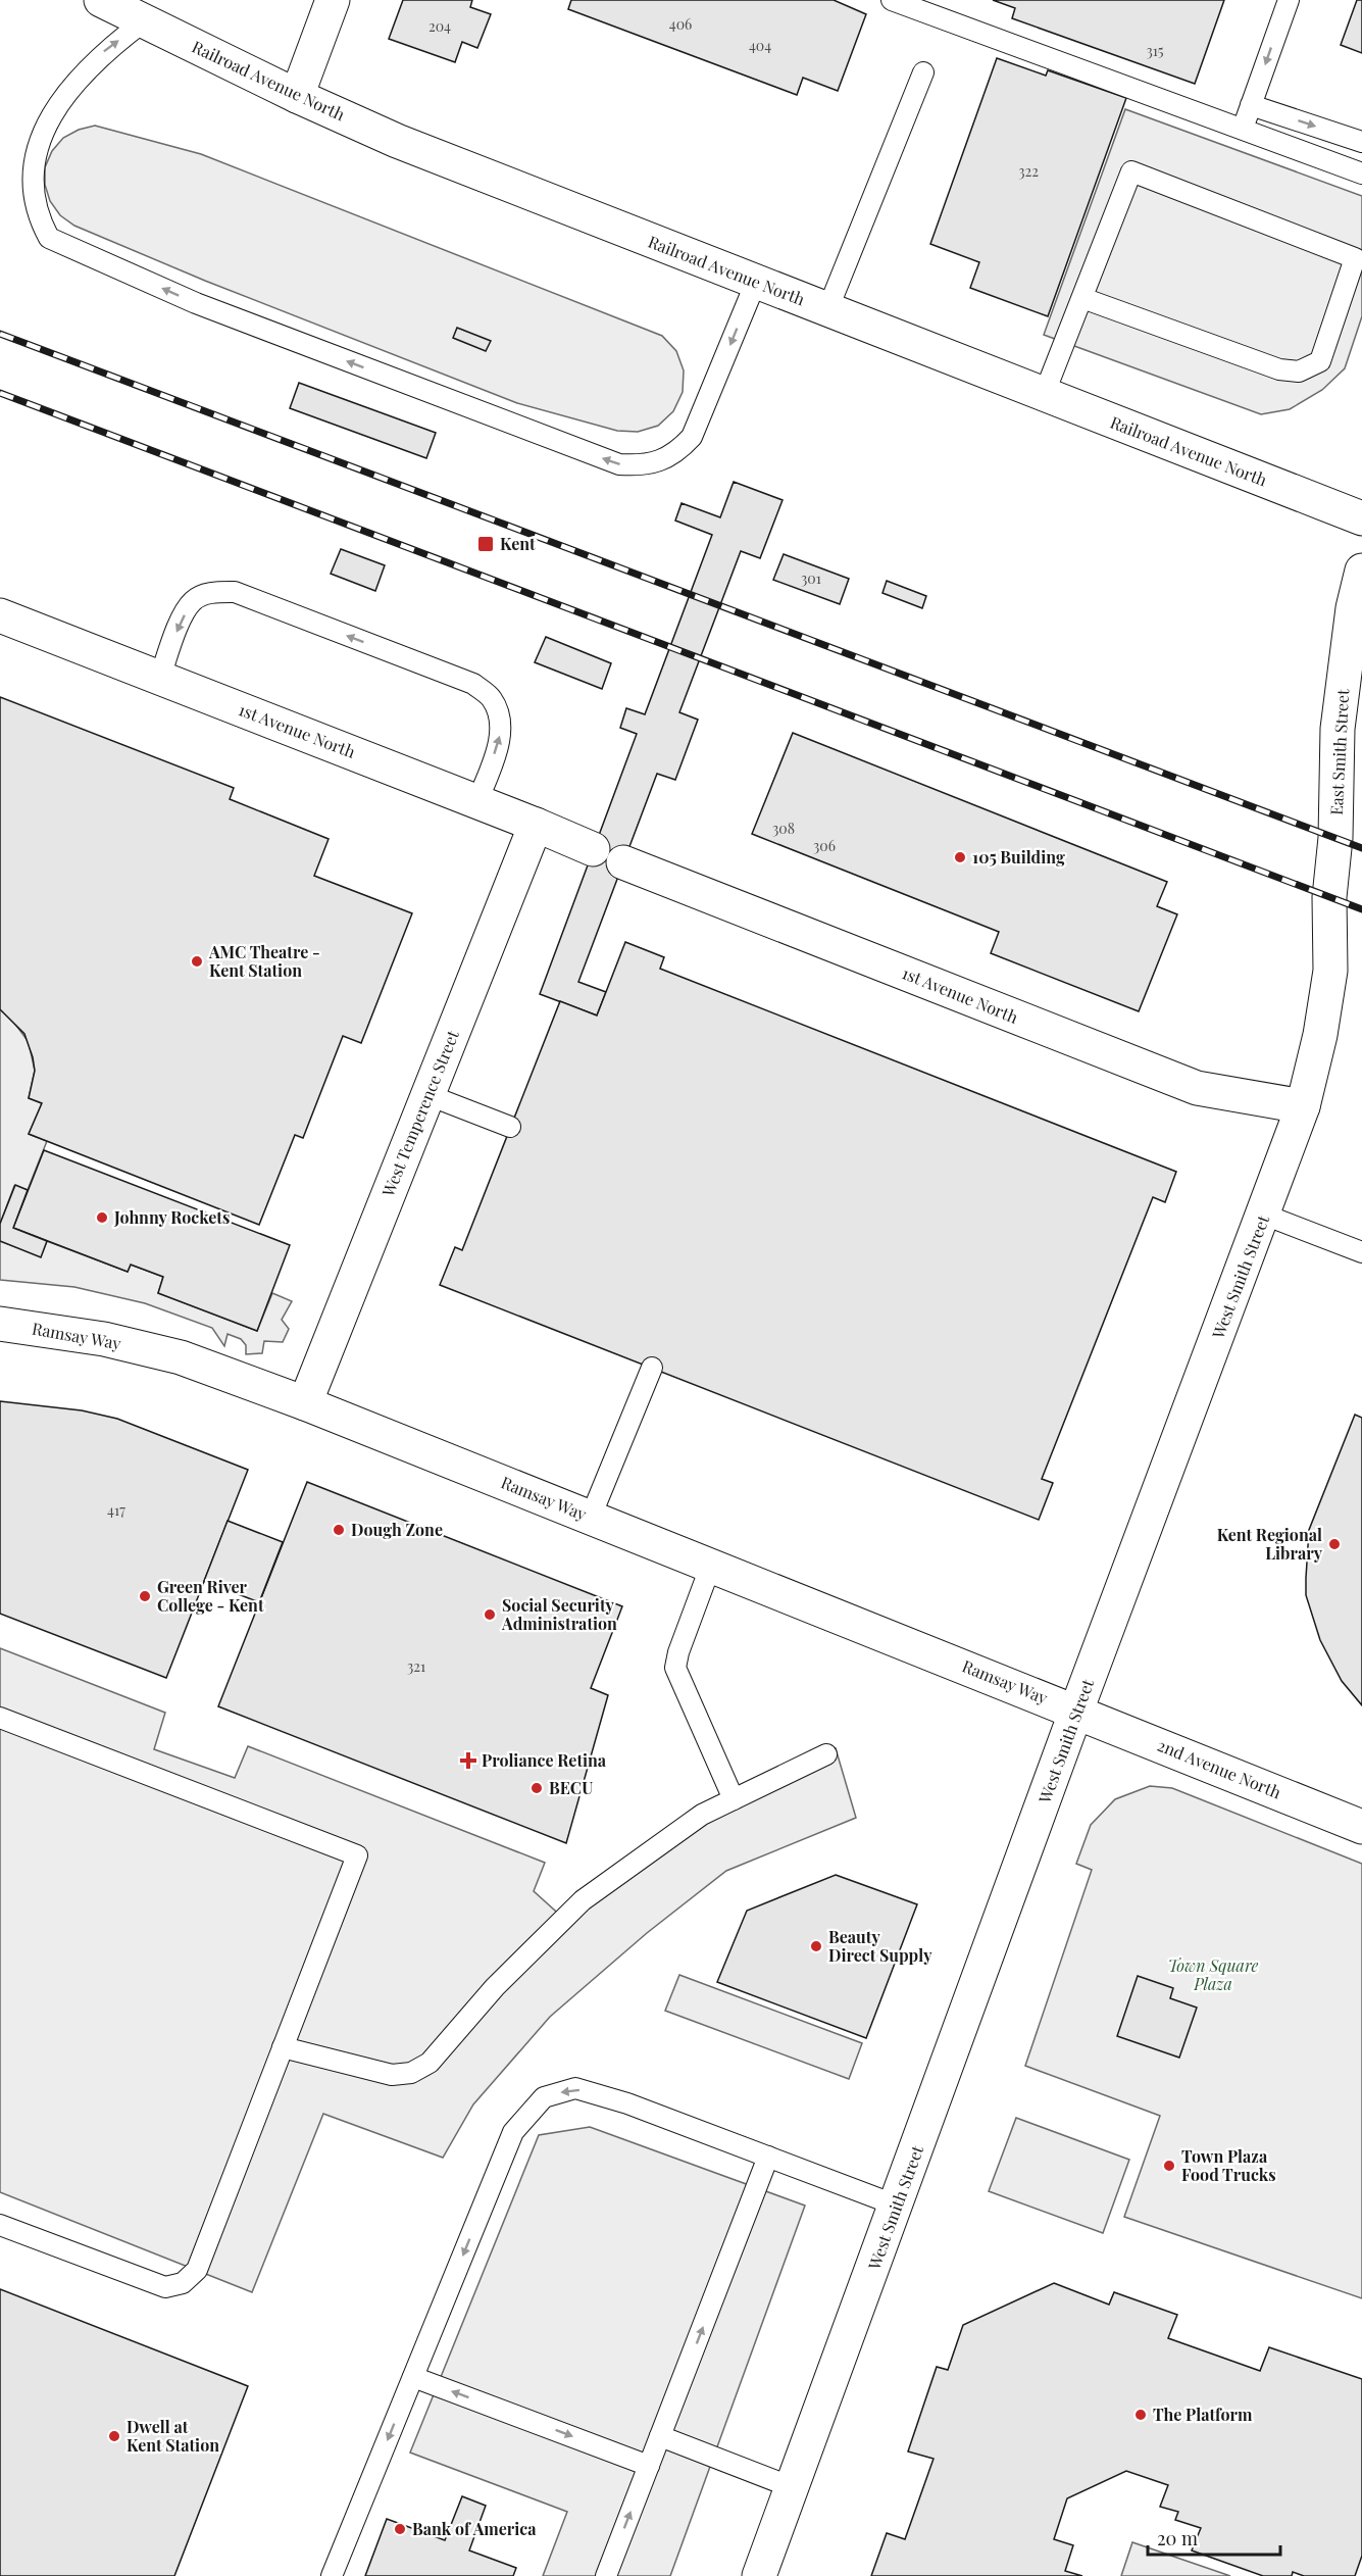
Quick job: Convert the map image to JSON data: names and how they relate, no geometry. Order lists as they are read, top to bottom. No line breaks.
{"streets":{"street":["Railroad Avenue North","1st Avenue North","East Smith Street","West Temperence Street","West Smith Street","Ramsay Way","2nd Avenue North"]},"crossings":[["1st Avenue North","West Temperence Street"],["1st Avenue North","West Smith Street"],["East Smith Street","West Smith Street"],["West Temperence Street","Ramsay Way"],["West Smith Street","Ramsay Way"],["West Smith Street","2nd Avenue North"],["Ramsay Way","2nd Avenue North"]],"parks":["Town Square Plaza"],"places":{"transit":["Kent"],"other":["105 Building","AMC Theatre - Kent Station","Johnny Rockets","Dough Zone","Kent Regional Library","Green River College - Kent","Social Security Administration","BECU","Beauty Direct Supply","Town Plaza Food Trucks","The Platform","Dwell at Kent Station","Bank of America"],"health":["Proliance Retina"]},"house_numbers":["406","204","404","315","322","301","308","306","417","321"],"scale_bar":"20 m"}
